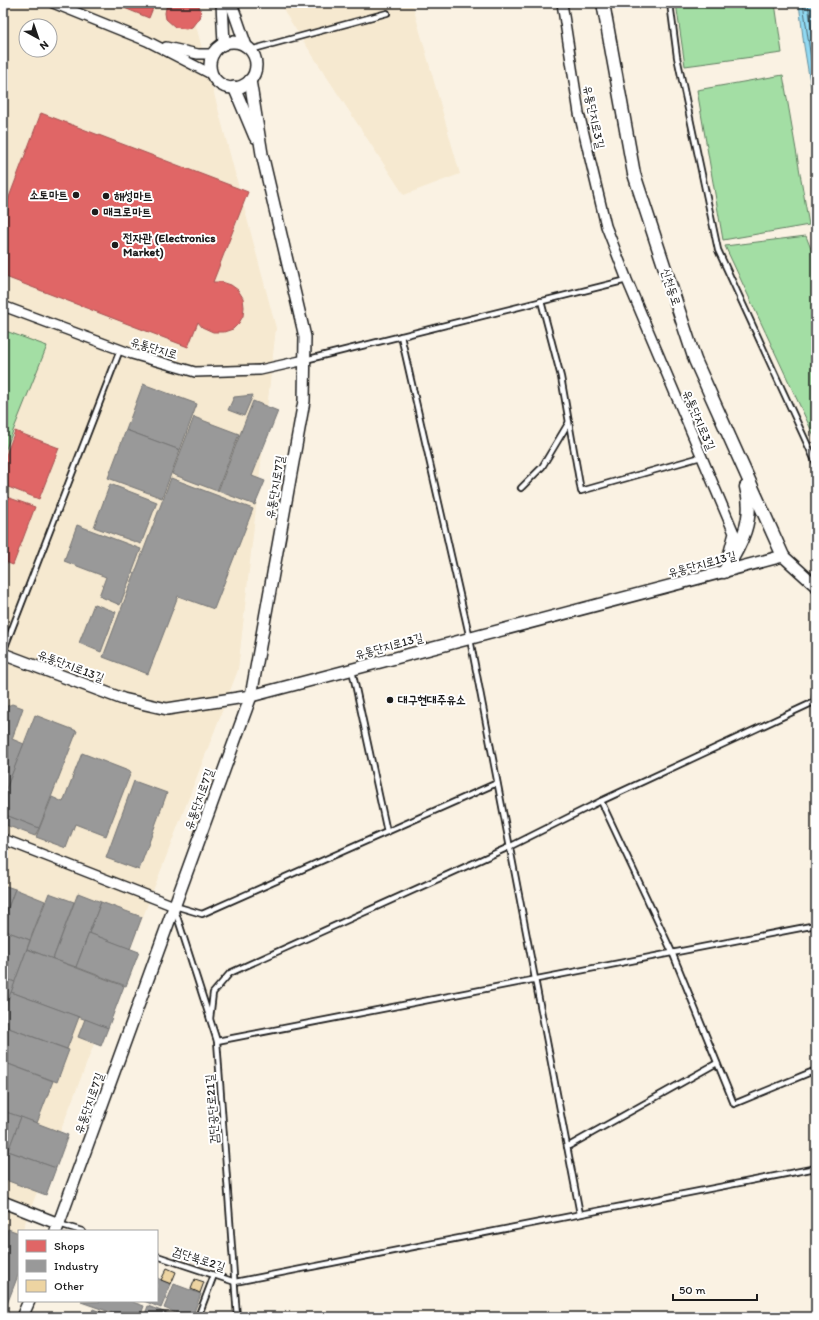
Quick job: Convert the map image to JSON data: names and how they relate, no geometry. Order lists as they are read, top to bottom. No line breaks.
{"streets":{"main road":["신천동로"],"street":["유통단지로3길","유통단지로","유통단지로7길","유통단지로13길"],"lane":["검단공단로21길","검단북로2길"]},"crossings":[["유통단지로3길","유통단지로13길"],["신천동로","유통단지로13길"],["유통단지로","유통단지로7길"],["유통단지로","유통단지로13길"],["유통단지로7길","유통단지로13길"],["유통단지로7길","검단공단로21길"],["검단공단로21길","검단북로2길"]],"places":["소토마트","해성마트","매크로마트","전자관 (Electronics Market)","대구현대주유소"],"legend":["Shops","Industry","Other"],"scale_bar":"50 m","north":"bottom right"}
